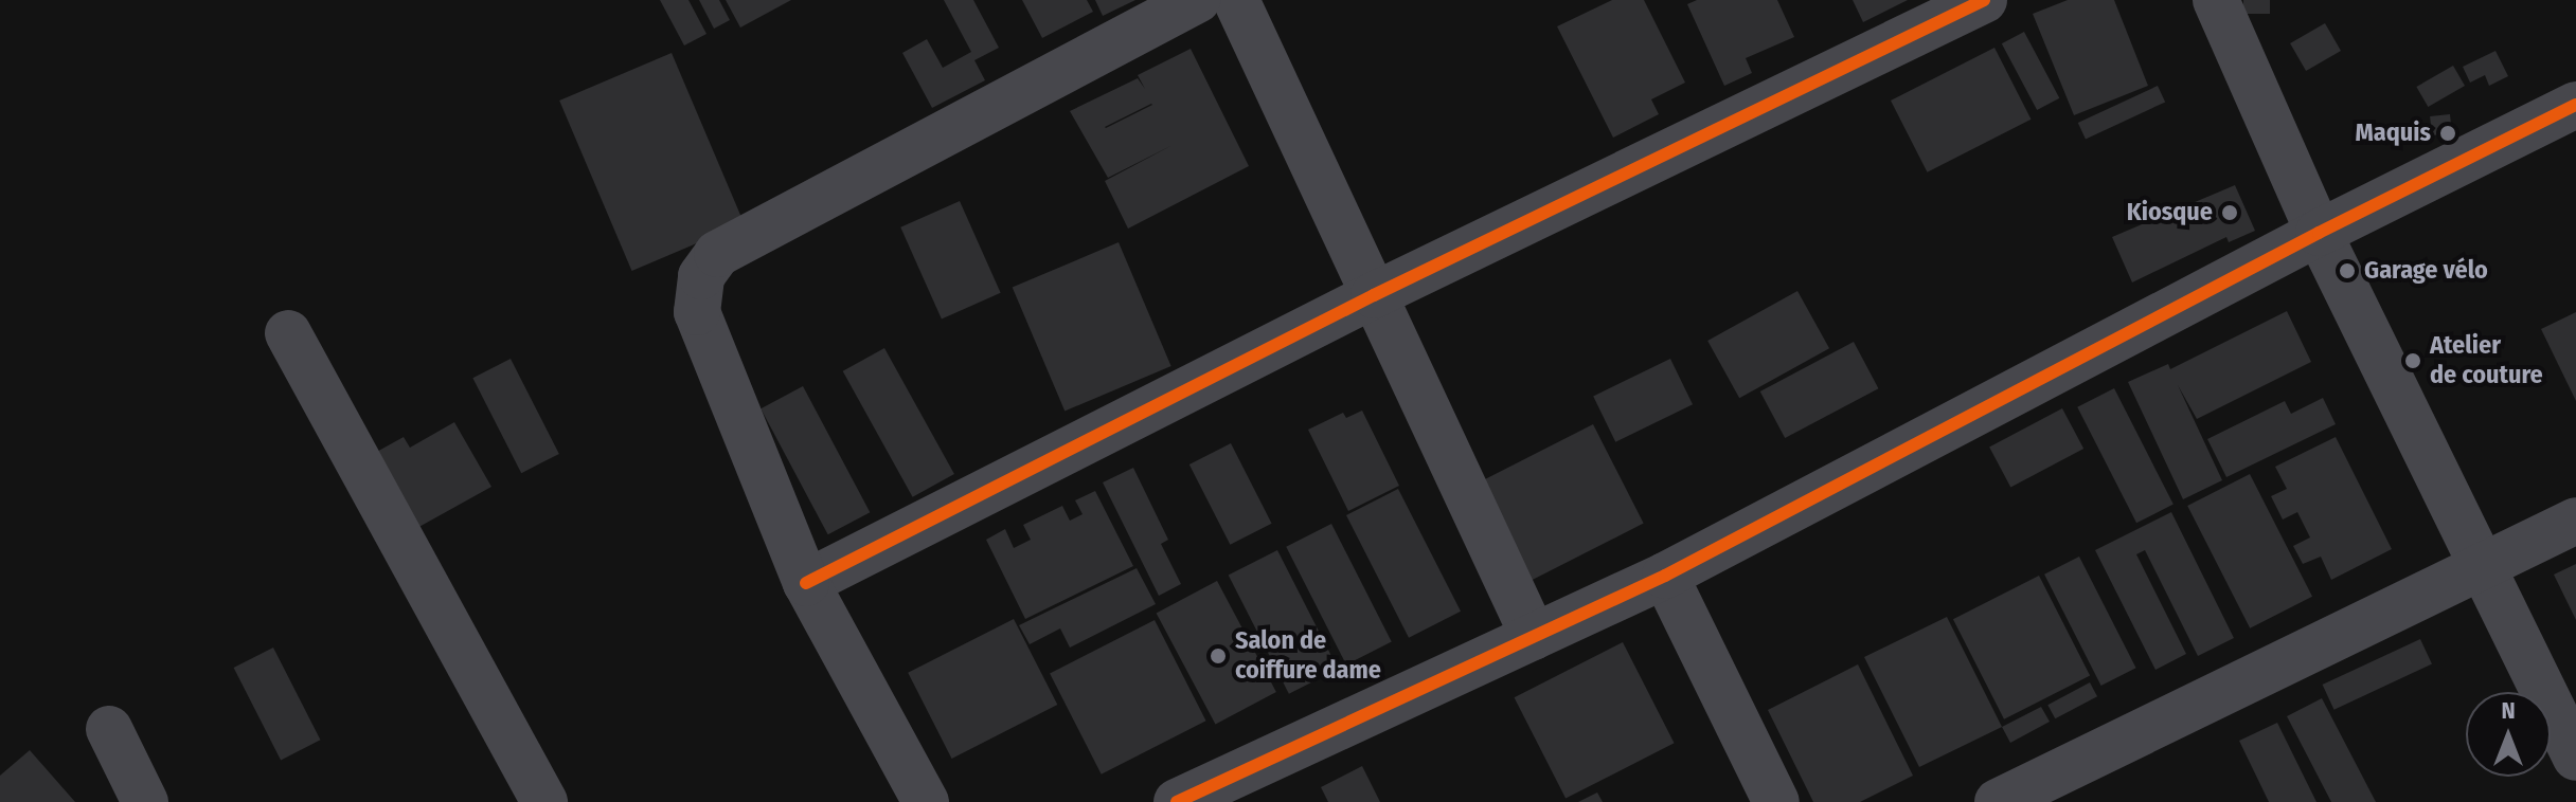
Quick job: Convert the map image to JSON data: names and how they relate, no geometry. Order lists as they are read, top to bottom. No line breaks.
{"places":["Maquis","Kiosque","Garage vélo","Atelier de couture","Salon de coiffure dame"],"north":"top"}
